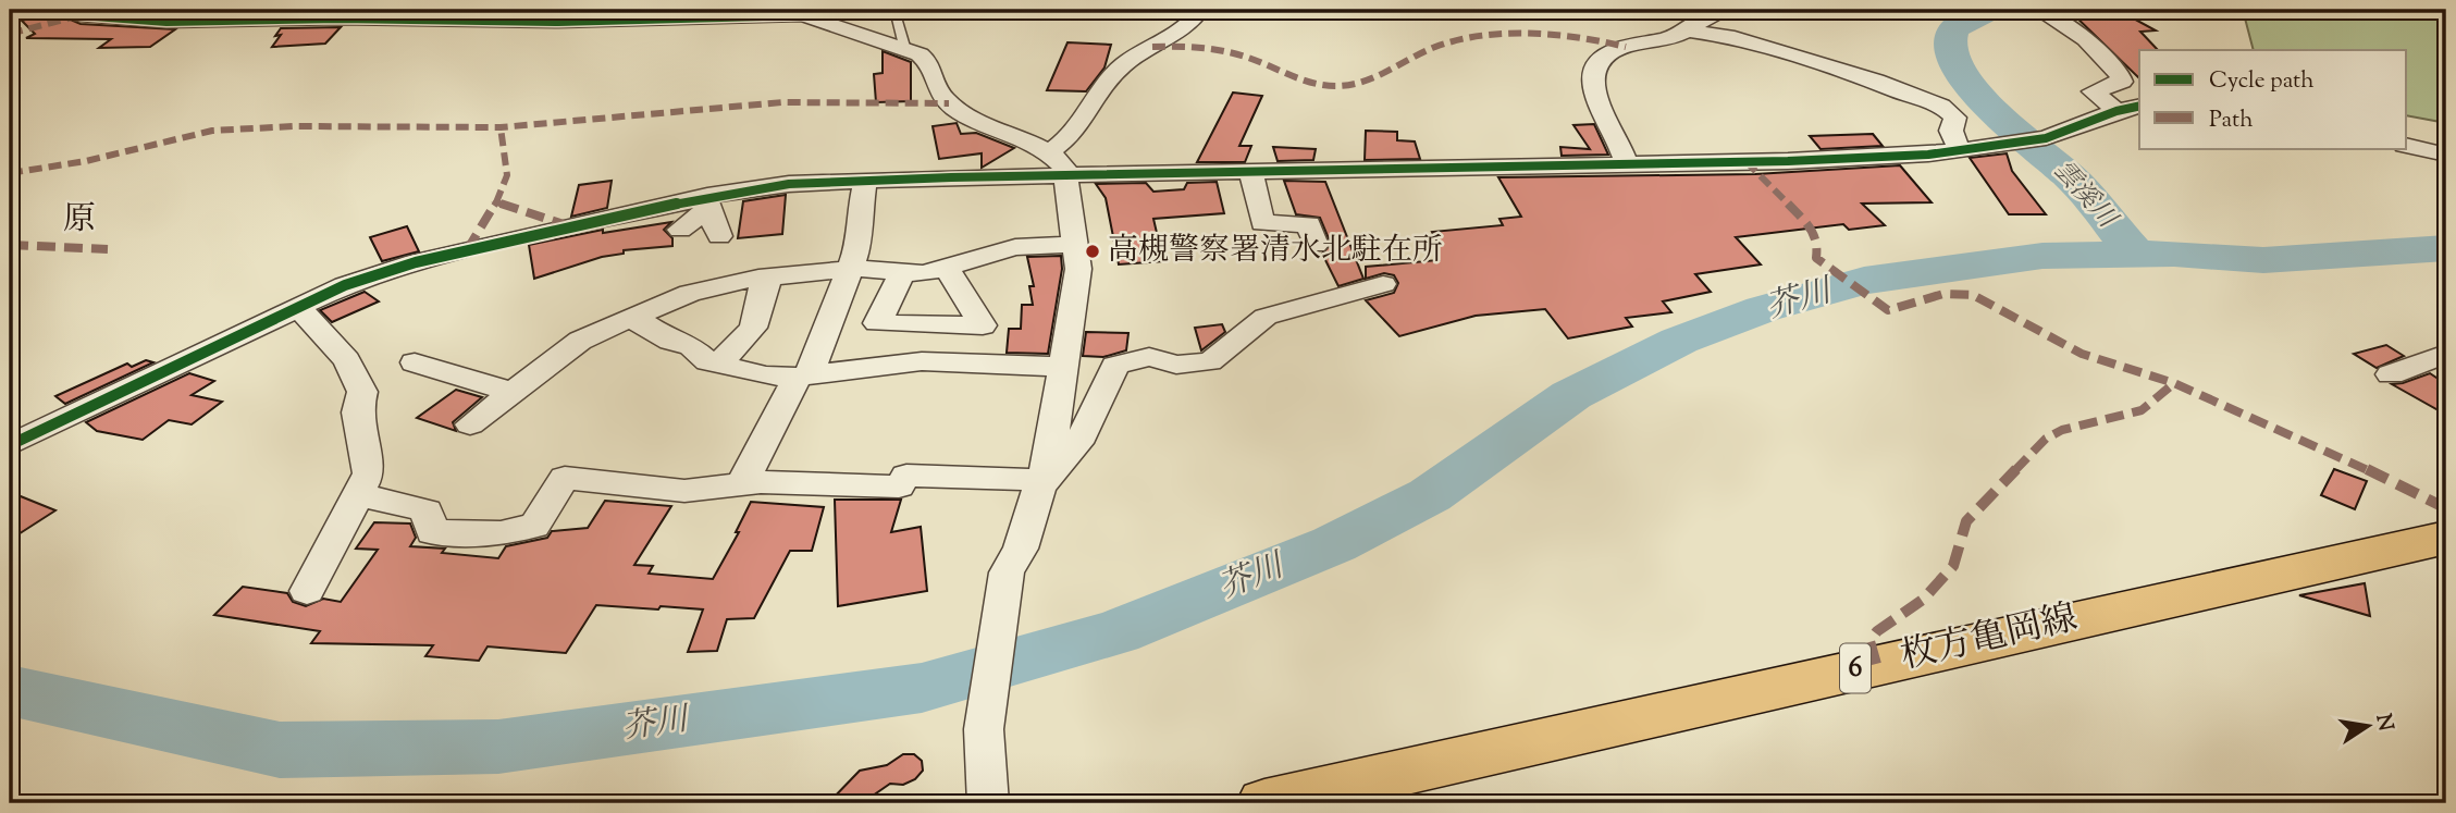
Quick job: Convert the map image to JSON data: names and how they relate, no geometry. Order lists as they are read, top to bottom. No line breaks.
{"streets":{"main road":["枚方亀岡線","6"]},"districts":["原"],"water":["雲溪川","芥川"],"places":["高槻警察署清水北駐在所"],"legend":["Cycle path","Path"],"north":"right"}
